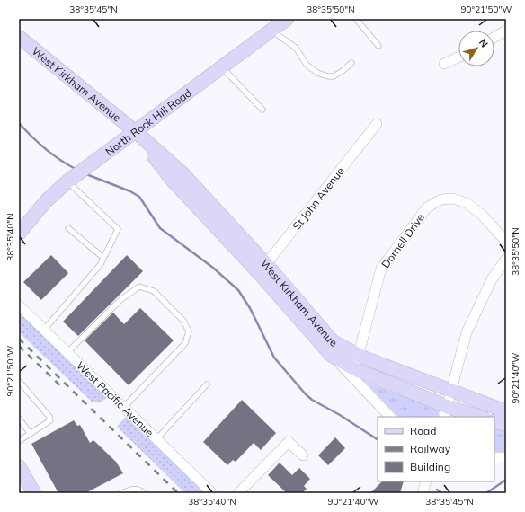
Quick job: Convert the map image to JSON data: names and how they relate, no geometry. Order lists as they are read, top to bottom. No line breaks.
{"streets":{"street":["West Kirkham Avenue","North Rock Hill Road","St John Avenue","Dornell Drive","West Pacific Avenue"]},"crossings":[["West Kirkham Avenue","North Rock Hill Road"],["West Kirkham Avenue","St John Avenue"],["West Kirkham Avenue","Dornell Drive"]],"legend":["Road","Railway","Building"],"north":"top right","coordinates":["38°35'45\"N","38°35'50\"N","90°21'50\"W","38°35'40\"N","90°21'40\"W"]}
